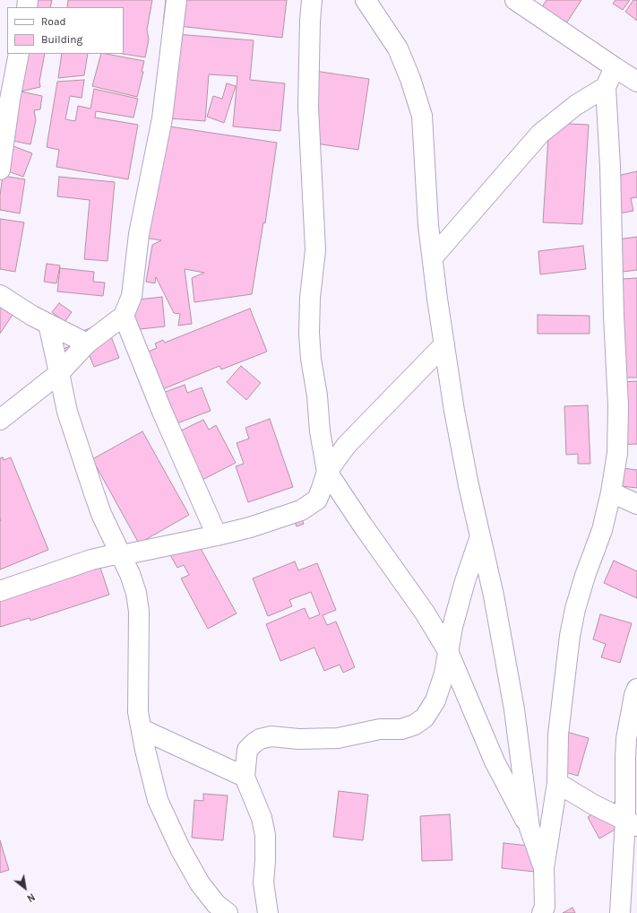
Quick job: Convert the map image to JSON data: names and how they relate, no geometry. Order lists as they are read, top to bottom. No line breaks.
{"legend":["Road","Building"],"north":"bottom right"}
